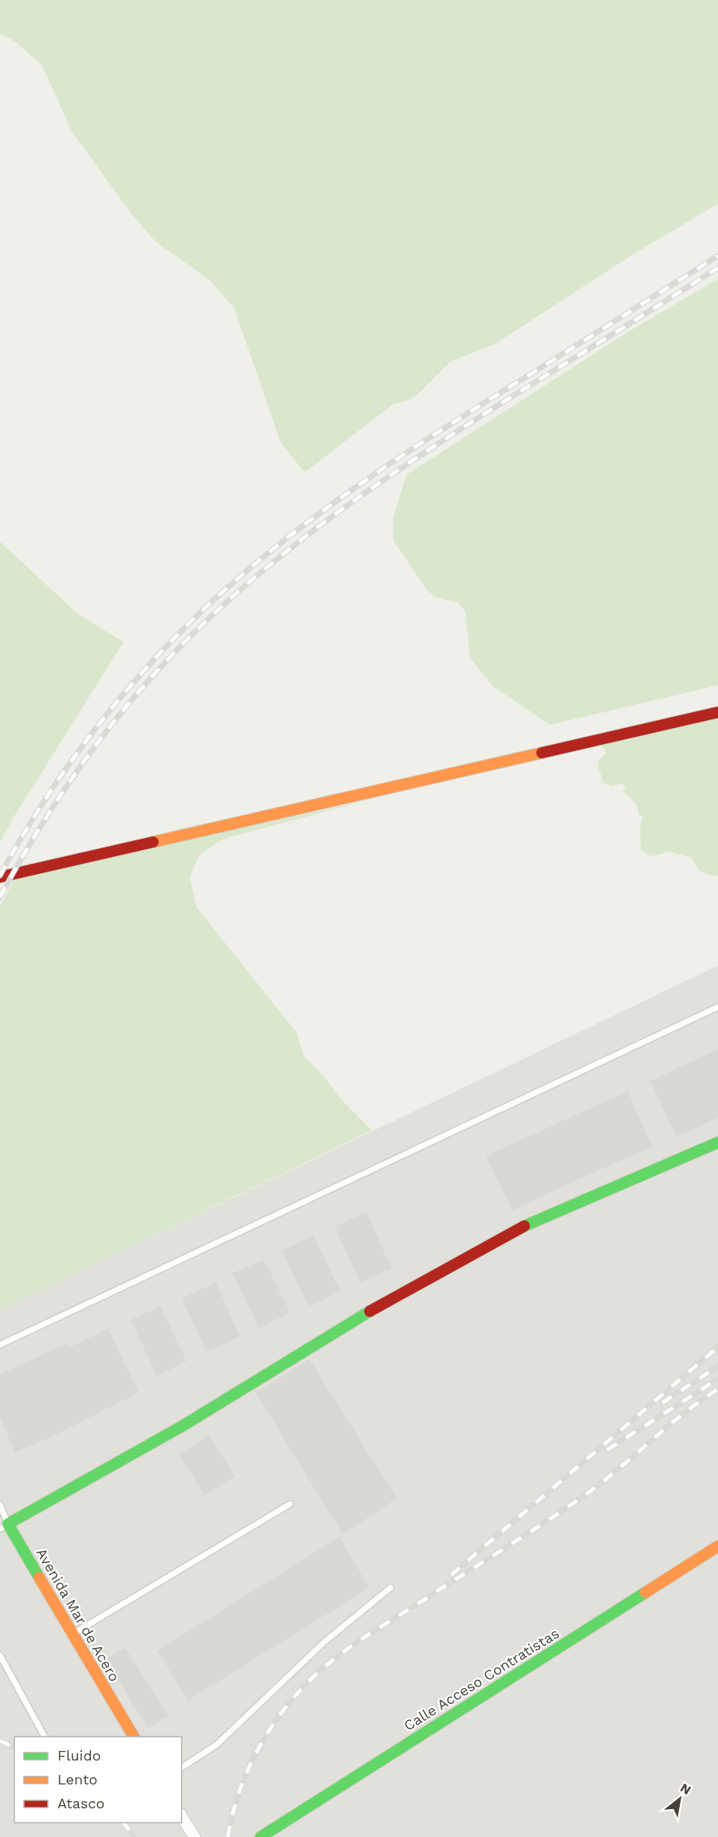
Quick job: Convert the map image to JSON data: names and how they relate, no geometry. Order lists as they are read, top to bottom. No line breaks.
{"streets":{"street":["Avenida Mar de Acero","Calle Acceso Contratistas"]},"legend":["Fluido","Lento","Atasco"],"north":"top right"}
